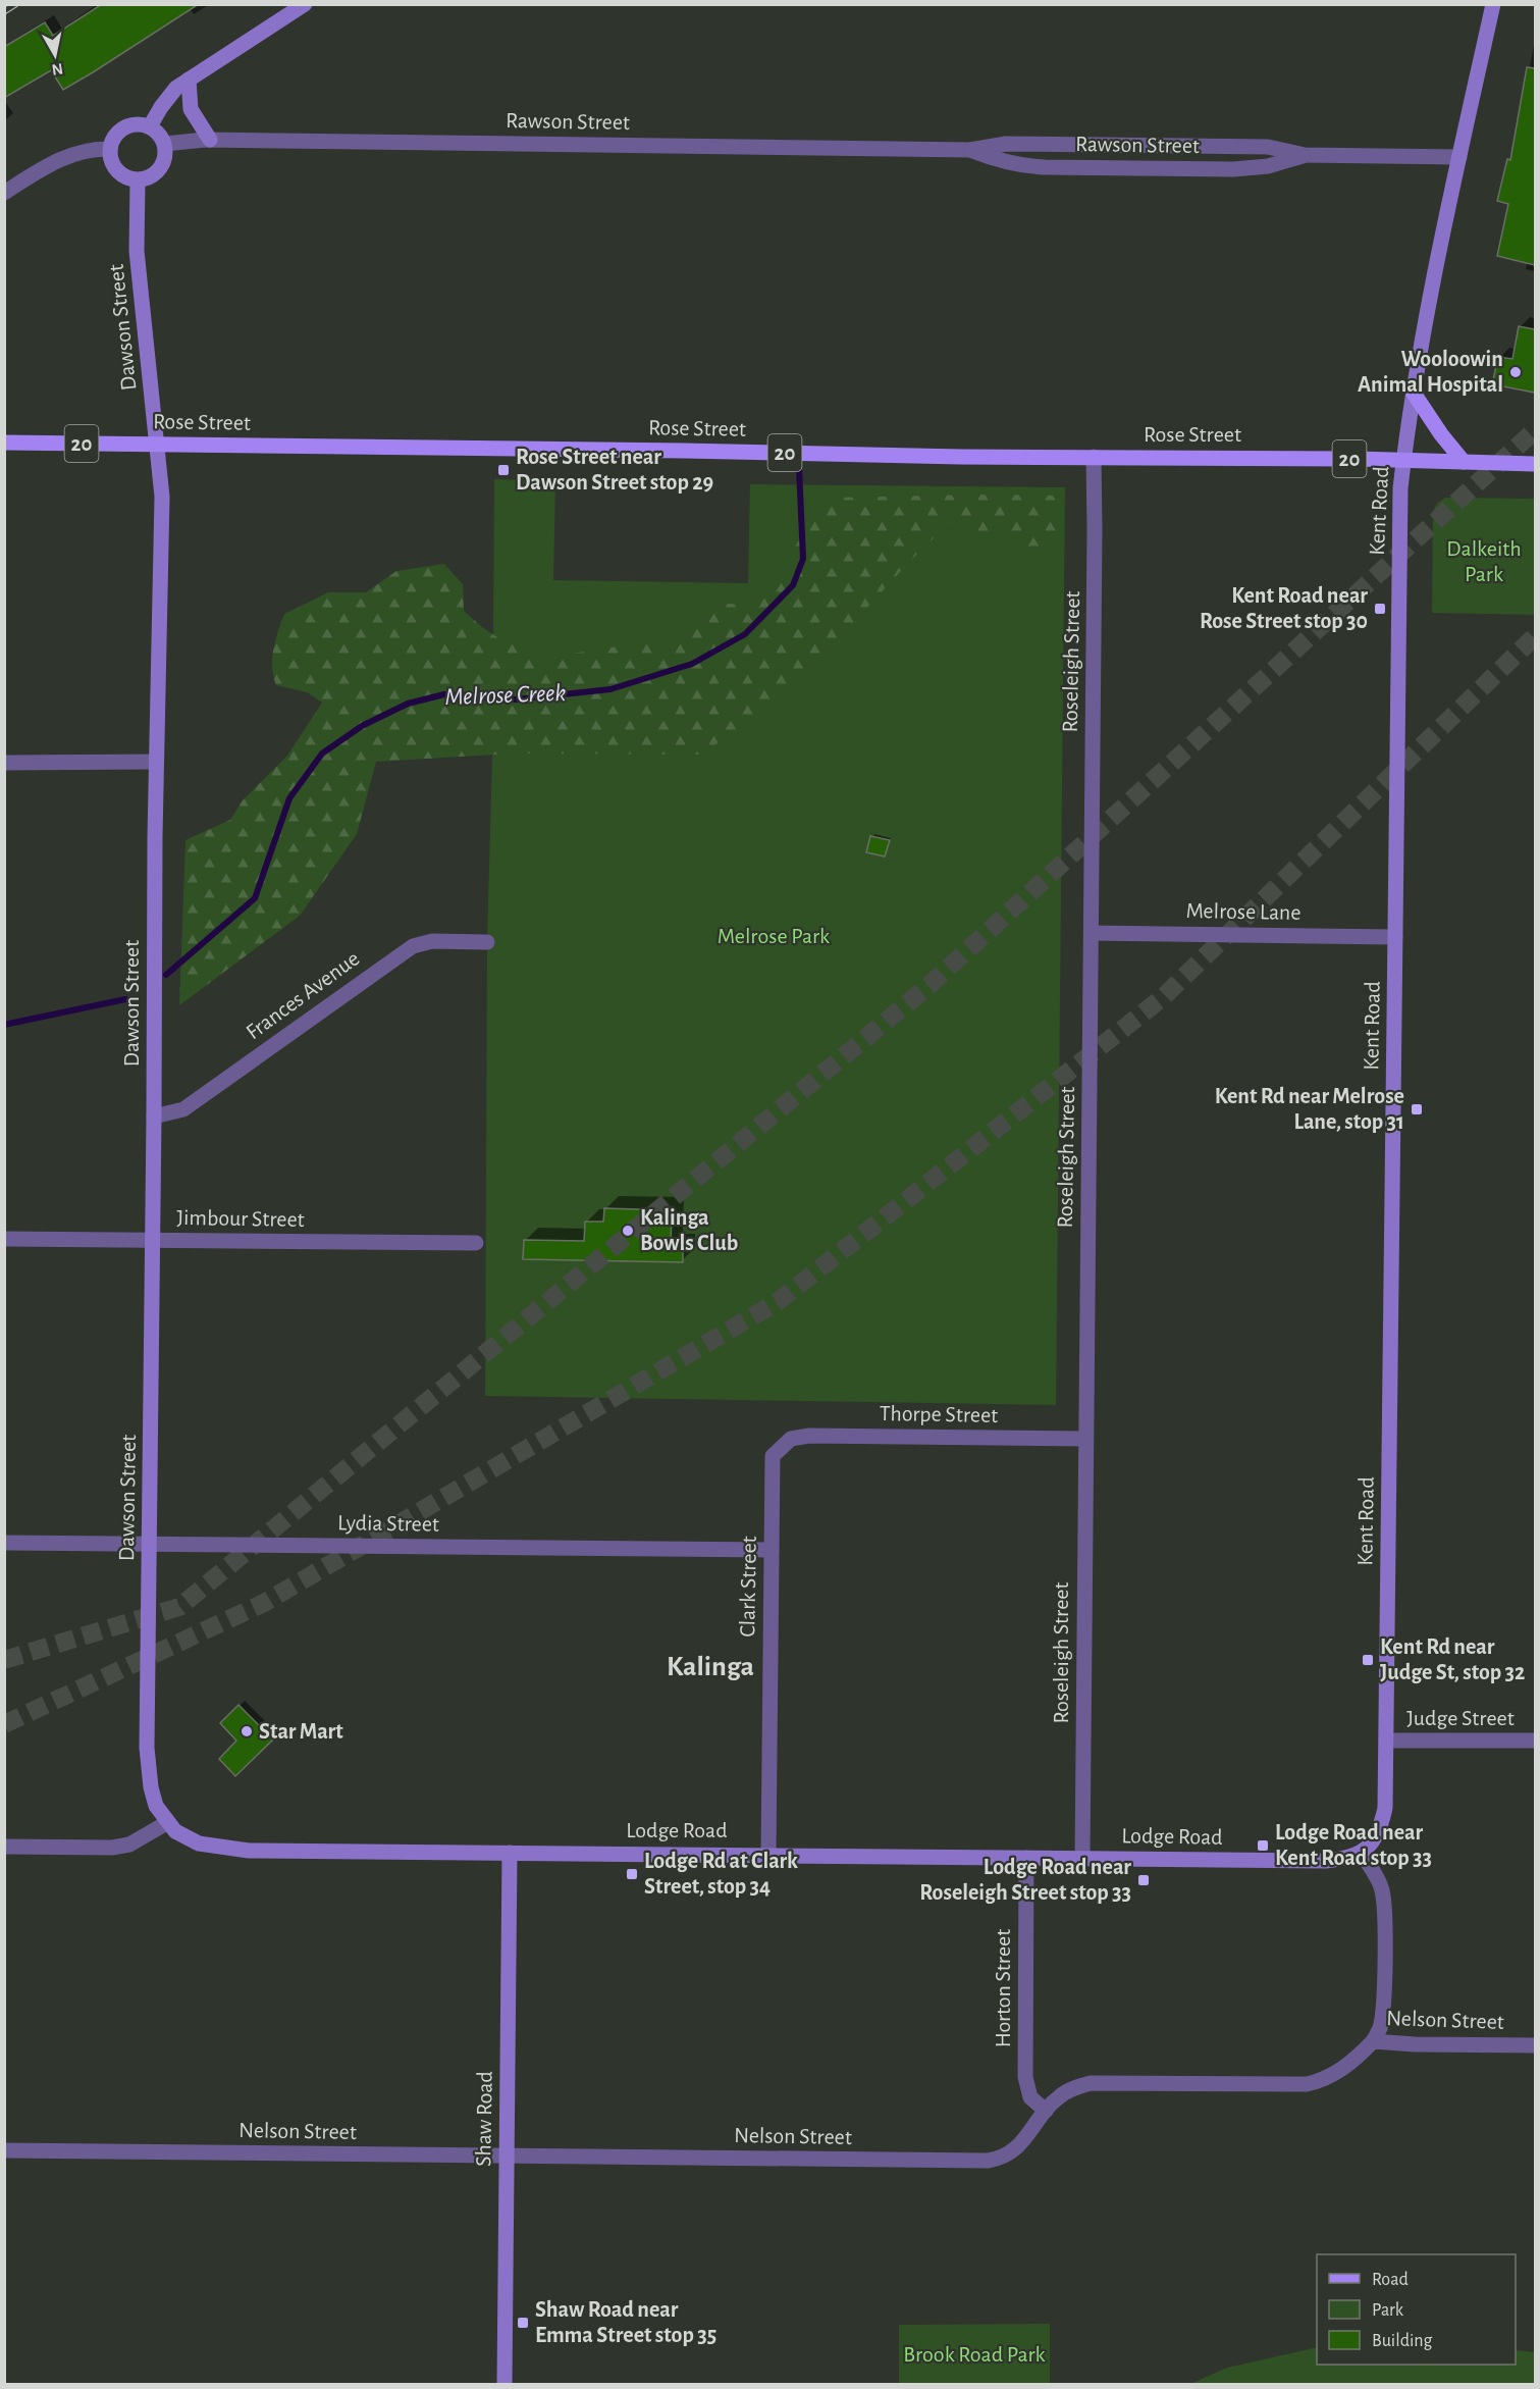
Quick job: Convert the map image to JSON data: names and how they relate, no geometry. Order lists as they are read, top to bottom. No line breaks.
{"streets":{"main road":["Rose Street","20"],"street":["Rawson Street","Dawson Street","Kent Road","Roseleigh Street","Melrose Lane","Frances Avenue","Jimbour Street","Thorpe Street","Lydia Street","Clark Street","Judge Street","Lodge Road","Horton Street","Nelson Street","Shaw Road"]},"crossings":[["Rawson Street","Dawson Street"],["Rawson Street","Kent Road"],["Dawson Street","Rose Street"],["Dawson Street","Frances Avenue"],["Dawson Street","Jimbour Street"],["Dawson Street","Lydia Street"],["Dawson Street","Lodge Road"],["Rose Street","Kent Road"],["Rose Street","Roseleigh Street"],["Kent Road","Melrose Lane"],["Kent Road","Judge Street"],["Kent Road","Lodge Road"],["Roseleigh Street","Melrose Lane"],["Roseleigh Street","Thorpe Street"],["Roseleigh Street","Lodge Road"],["Thorpe Street","Clark Street"],["Lydia Street","Clark Street"],["Clark Street","Lodge Road"],["Lodge Road","Horton Street"],["Lodge Road","Shaw Road"],["Horton Street","Nelson Street"],["Nelson Street","Shaw Road"]],"districts":["Kalinga"],"water":["Melrose Creek"],"parks":["Dalkeith Park","Melrose Park","Brook Road Park"],"places":{"other":["Wooloowin Animal Hospital","Kalinga Bowls Club","Star Mart"],"transit":["Rose Street near Dawson Street stop 29","Kent Road near Rose Street stop 30","Kent Rd near Melrose Lane, stop 31","Kent Rd near Judge St, stop 32","Lodge Road near Kent Road stop 33","Lodge Rd at Clark Street, stop 34","Lodge Road near Roseleigh Street stop 33","Shaw Road near Emma Street stop 35"]},"legend":["Road","Park","Building"],"north":"bottom"}
